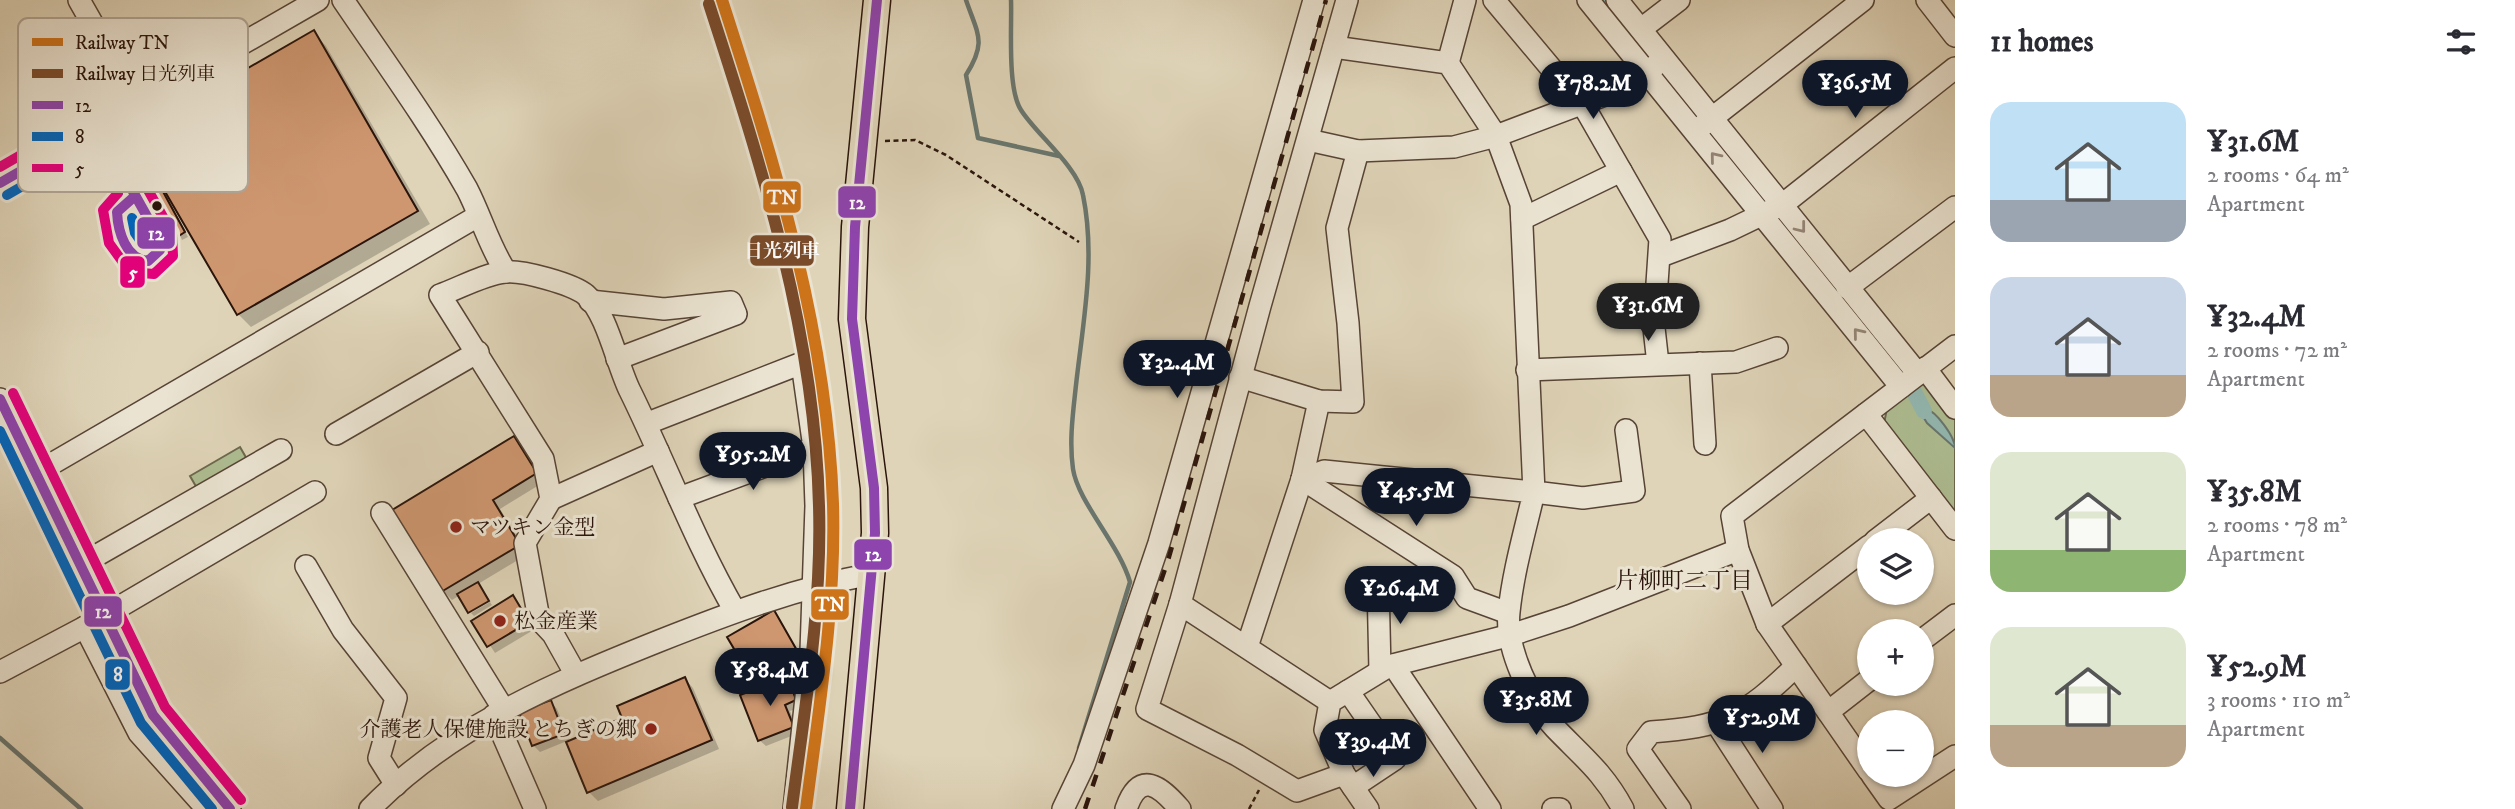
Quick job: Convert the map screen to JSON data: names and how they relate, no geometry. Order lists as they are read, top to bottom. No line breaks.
{"districts":["片柳町二丁目"],"places":["マツキン金型","松金産業","介護老人保健施設 とちぎの郷"],"lines":["rail line TN","transit line 12","rail line 日光列車","transit line 5","transit line 8"],"legend":["Railway TN","Railway 日光列車","12","8","5"],"page":{"heading":"11 homes","price":["¥36.5M","¥78.2M","¥31.6M","¥32.4M","¥95.2M","¥45.5M","¥26.4M","¥58.4M","¥35.8M","¥52.9M","¥39.4M"],"list":[{"name":"¥31.6M","note":"2 rooms · 64 m² · Apartment"},{"name":"¥32.4M","note":"2 rooms · 72 m² · Apartment"},{"name":"¥35.8M","note":"2 rooms · 78 m² · Apartment"},{"name":"¥52.9M","note":"3 rooms · 110 m² · Apartment"}],"map_buttons":["+","−"]}}
